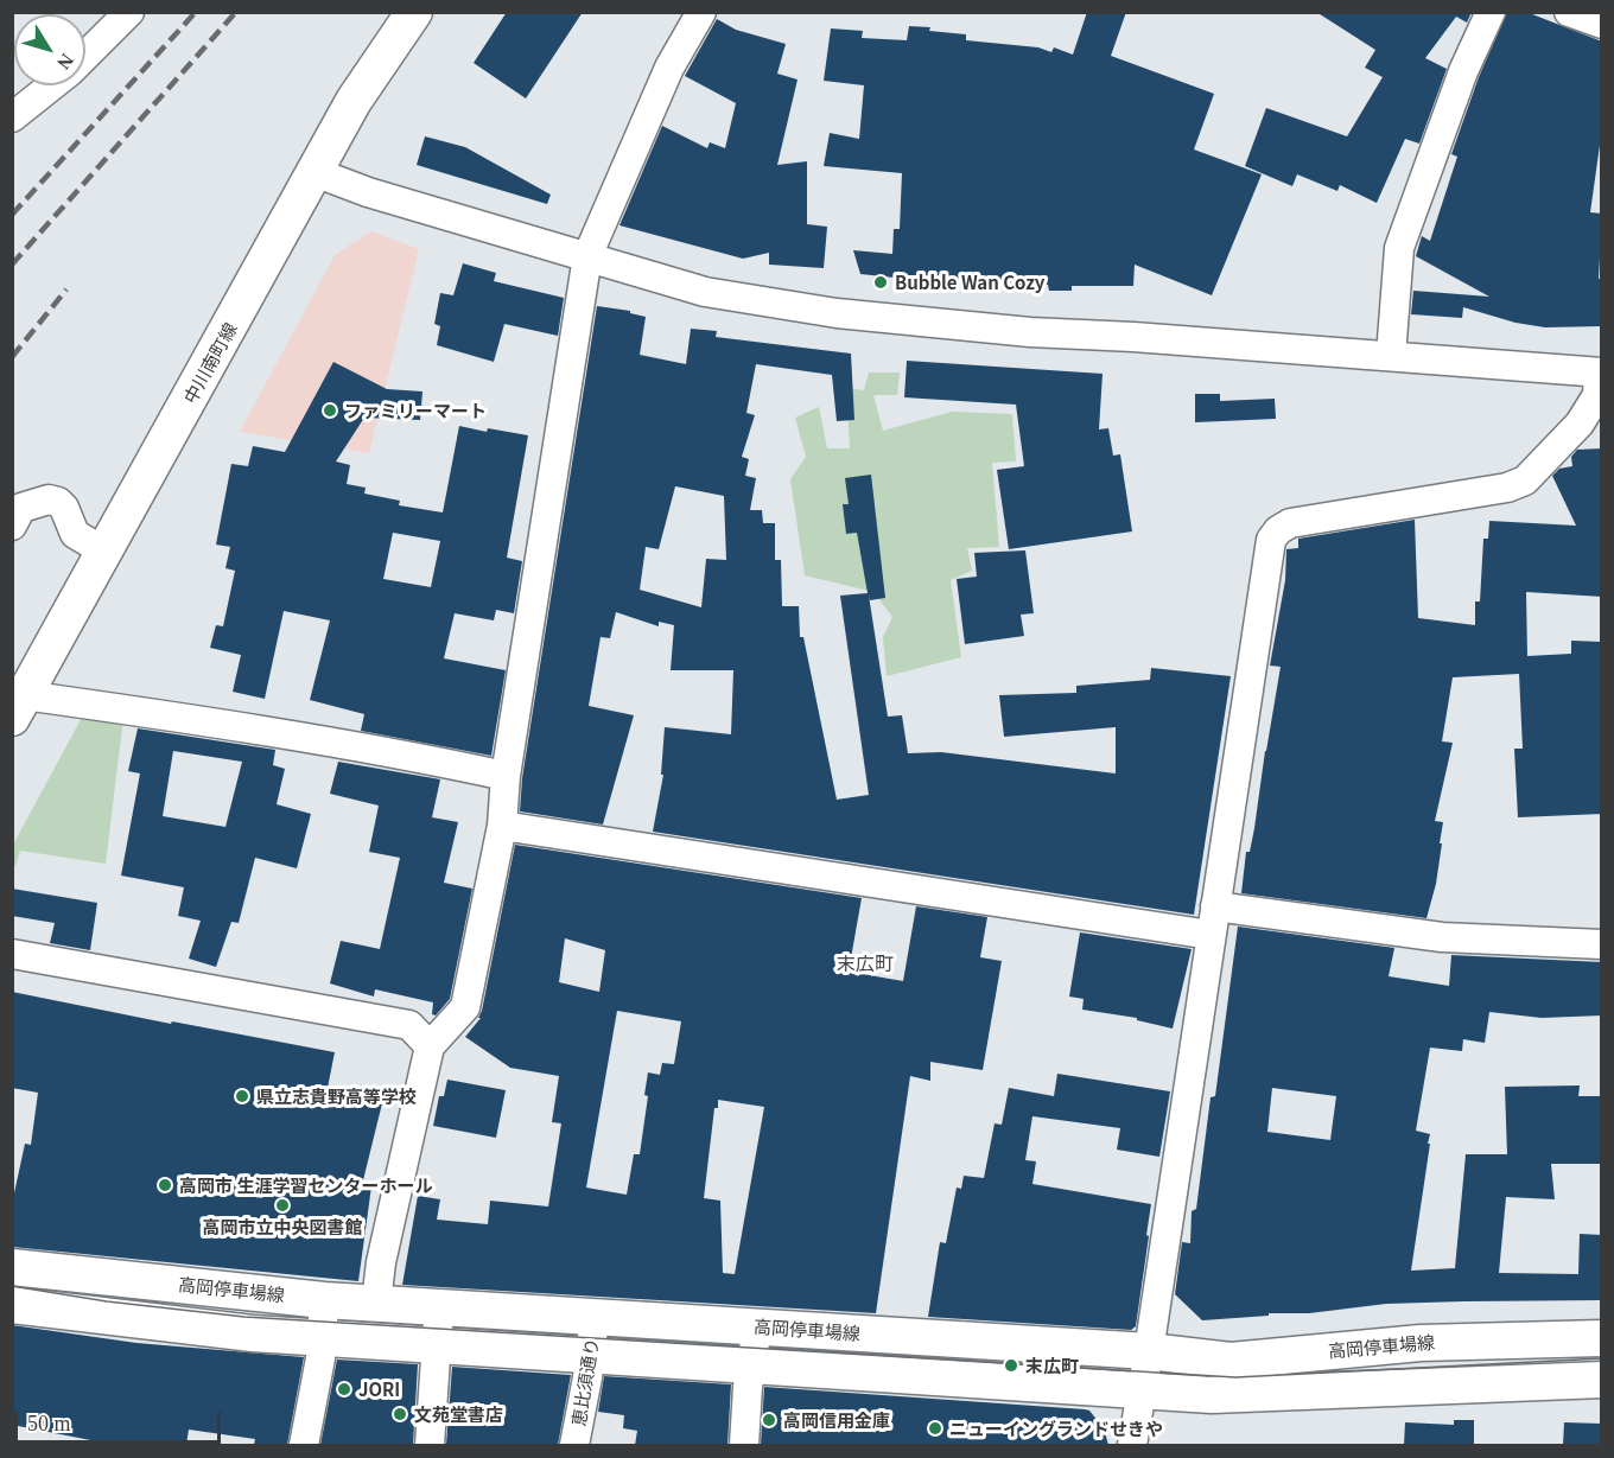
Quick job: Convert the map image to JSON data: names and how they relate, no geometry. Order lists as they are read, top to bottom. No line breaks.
{"streets":{"main road":["中川南町線","高岡停車場線"],"street":["恵比須通り"]},"crossings":[["高岡停車場線","恵比須通り"]],"districts":["末広町"],"places":["Bubble Wan Cozy","ファミリーマート","県立志貴野高等学校","高岡市 生涯学習センターホール","高岡市立中央図書館","末広町","JORI","文苑堂書店","高岡信用金庫","ニューイングランドせきや"],"scale_bar":"50 m","north":"bottom right"}
